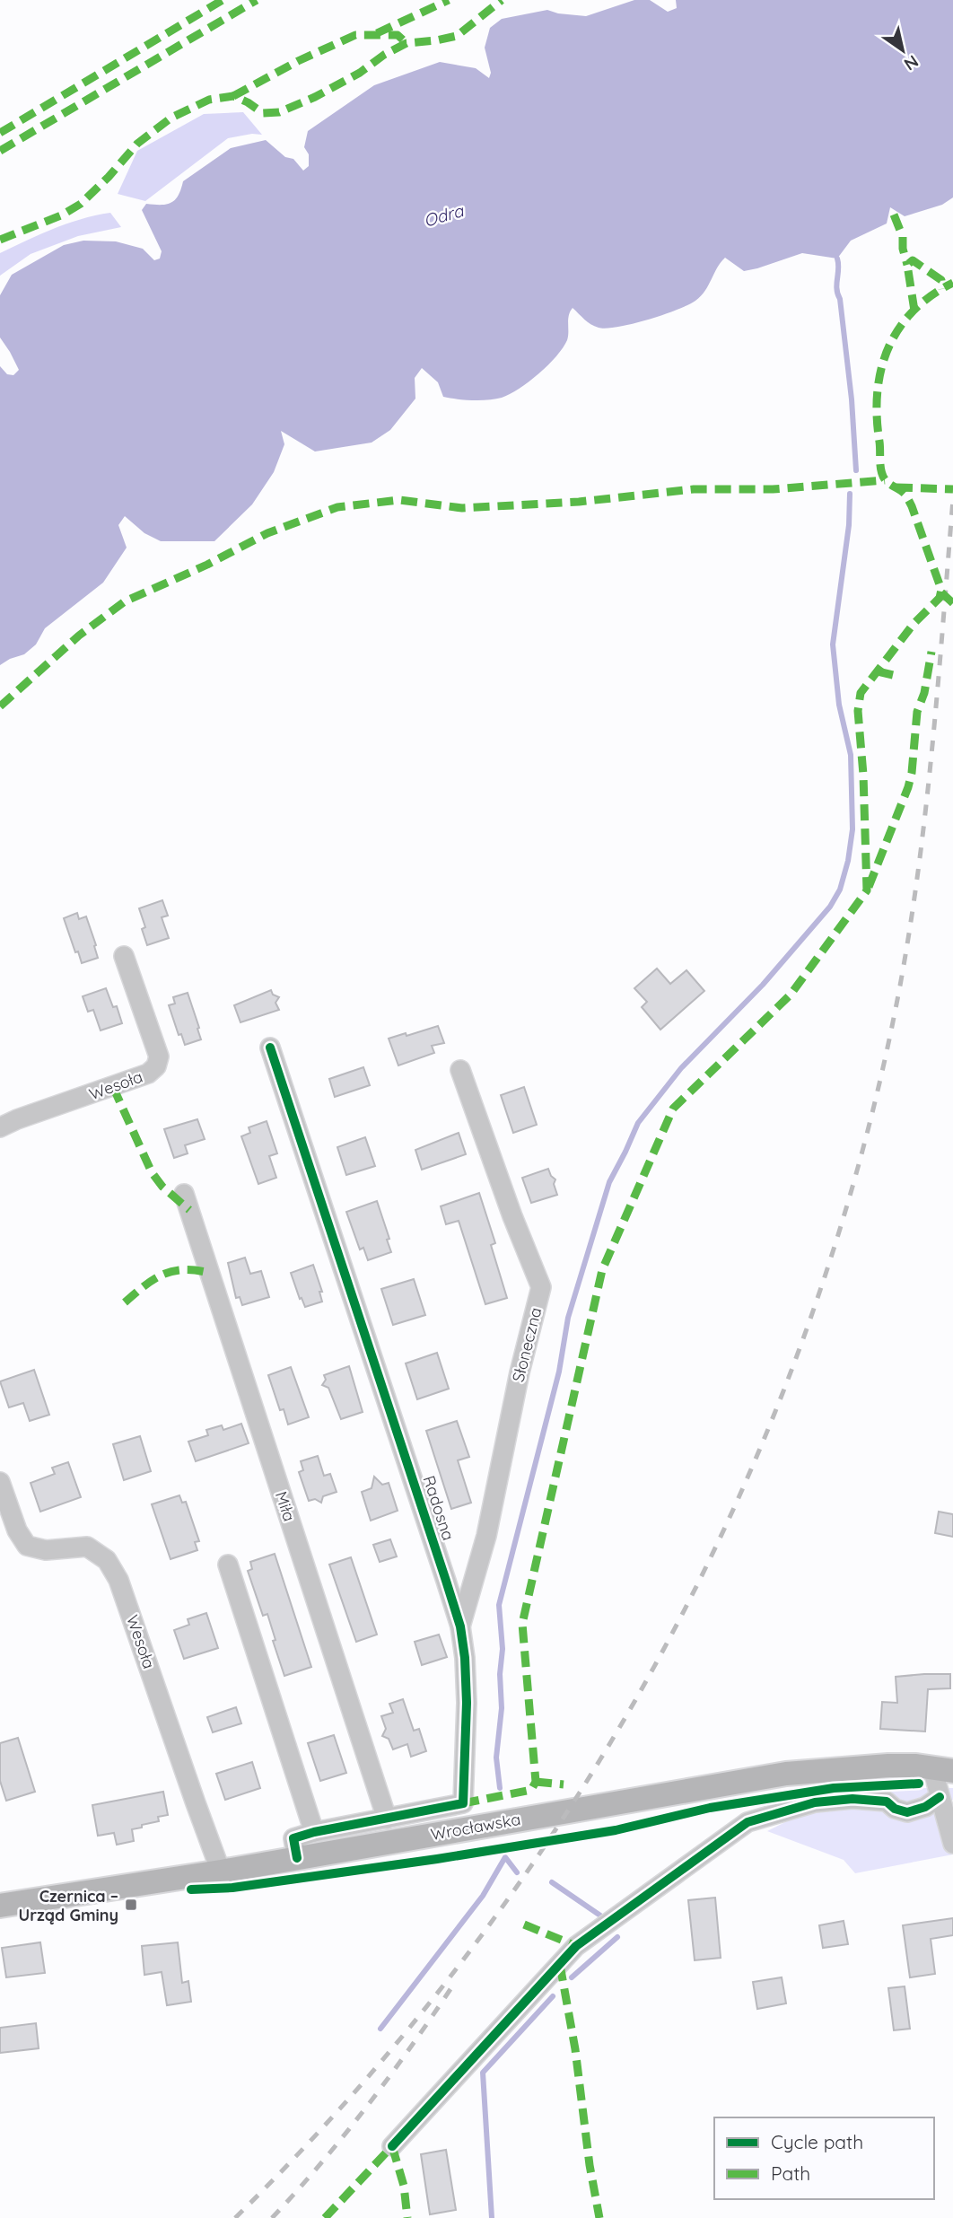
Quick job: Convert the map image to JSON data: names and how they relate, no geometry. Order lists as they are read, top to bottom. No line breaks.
{"streets":{"main road":["Wrocławska"],"street":["Wesoła","Słoneczna","Miła","Radosna"]},"crossings":[["Wesoła","Wrocławska"],["Słoneczna","Radosna"],["Miła","Radosna"],["Radosna","Wrocławska"]],"water":["Odra"],"places":{"transit":["Czernica – Urząd Gminy"]},"legend":["Cycle path","Path"],"north":"bottom right"}
